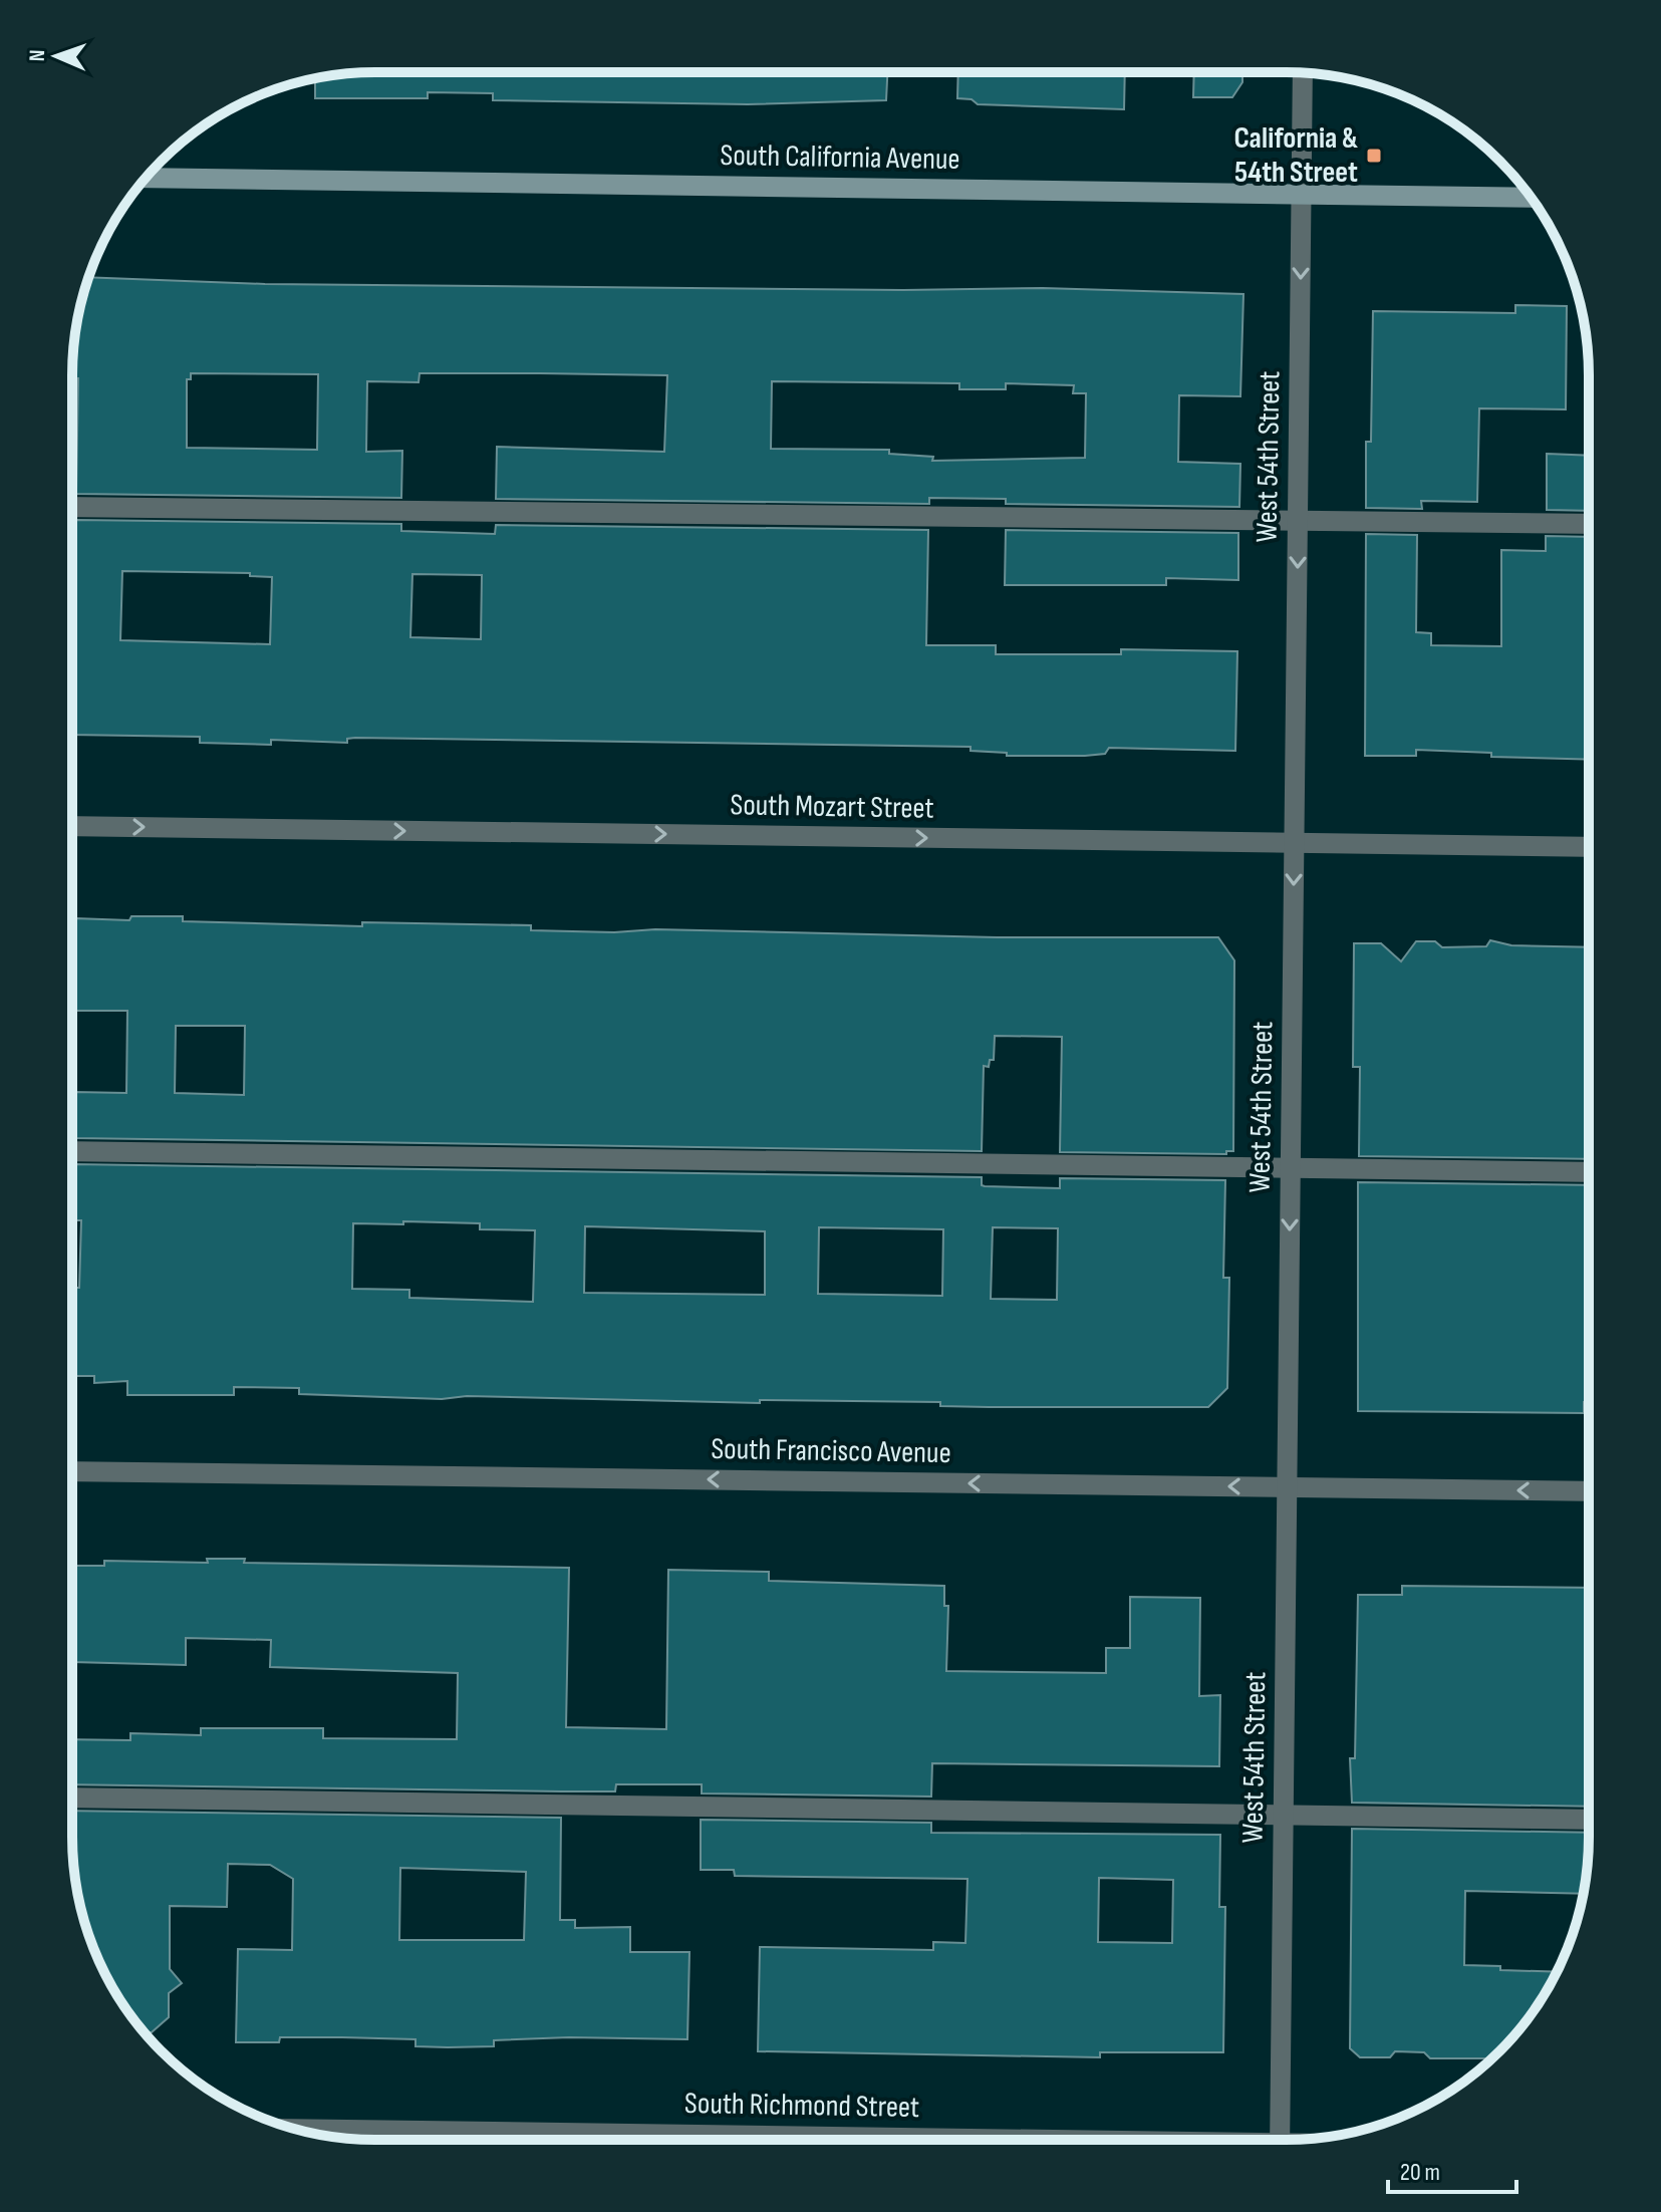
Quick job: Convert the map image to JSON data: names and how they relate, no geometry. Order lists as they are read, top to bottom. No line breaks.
{"streets":{"street":["South California Avenue","West 54th Street","South Mozart Street","South Francisco Avenue","South Richmond Street"]},"crossings":[["South California Avenue","West 54th Street"],["West 54th Street","South Mozart Street"],["West 54th Street","South Francisco Avenue"]],"one_way":["West 54th Street","South Mozart Street","South Francisco Avenue"],"places":{"transit":["California & 54th Street"]},"scale_bar":"20 m","north":"left"}
